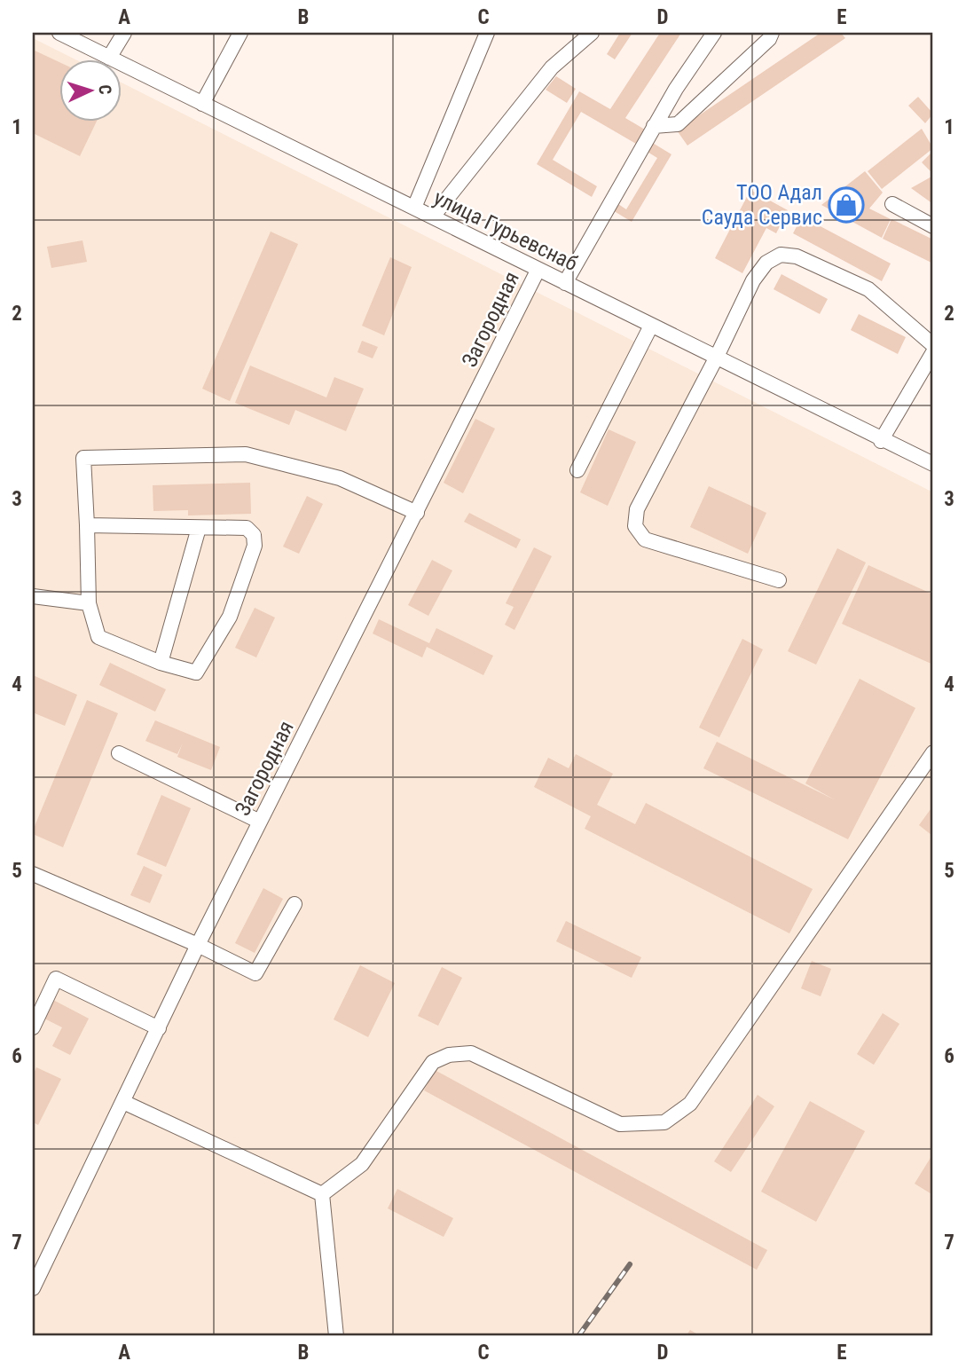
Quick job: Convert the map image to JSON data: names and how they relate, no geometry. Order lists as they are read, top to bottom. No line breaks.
{"streets":{"street":["улица Гурьевснаб","Загородная"]},"crossings":[["улица Гурьевснаб","Загородная"]],"places":{"shop":["ТОО Адал Сауда Сервис"]},"north":"right","grid":{"columns":["A","B","C","D","E"],"rows":["1","2","3","4","5","6","7"]}}
